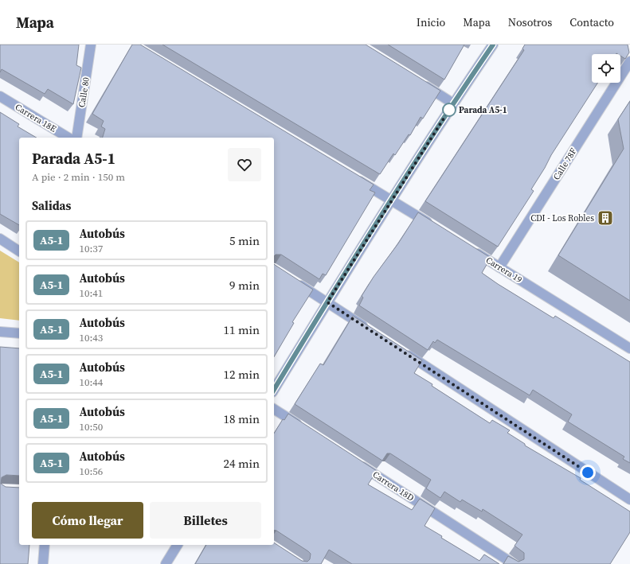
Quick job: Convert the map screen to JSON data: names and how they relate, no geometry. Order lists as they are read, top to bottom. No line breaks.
{"streets":{"street":["Calle 80","Carrera 18E","Calle 78F","Carrera 19","Carrera 18D"]},"crossings":[["Calle 78F","Carrera 19"]],"places":{"other":["Parada A5-1"],"building":["CDI - Los Robles"]},"lines":["bus line A5-1"],"page":{"header":"Mapa","nav":["Inicio","Mapa","Nosotros","Contacto"],"heading":[["Parada A5-1","A pie · 2 min · 150 m"],"Salidas"],"list":[{"mark":"A5-1","name":"Autobús","note":"10:37","value":"5 min"},{"mark":"A5-1","name":"Autobús","note":"10:41","value":"9 min"},{"mark":"A5-1","name":"Autobús","note":"10:43","value":"11 min"},{"mark":"A5-1","name":"Autobús","note":"10:44","value":"12 min"},{"mark":"A5-1","name":"Autobús","note":"10:50","value":"18 min"},{"mark":"A5-1","name":"Autobús","note":"10:56","value":"24 min"}],"buttons":["Cómo llegar","Billetes"]}}
